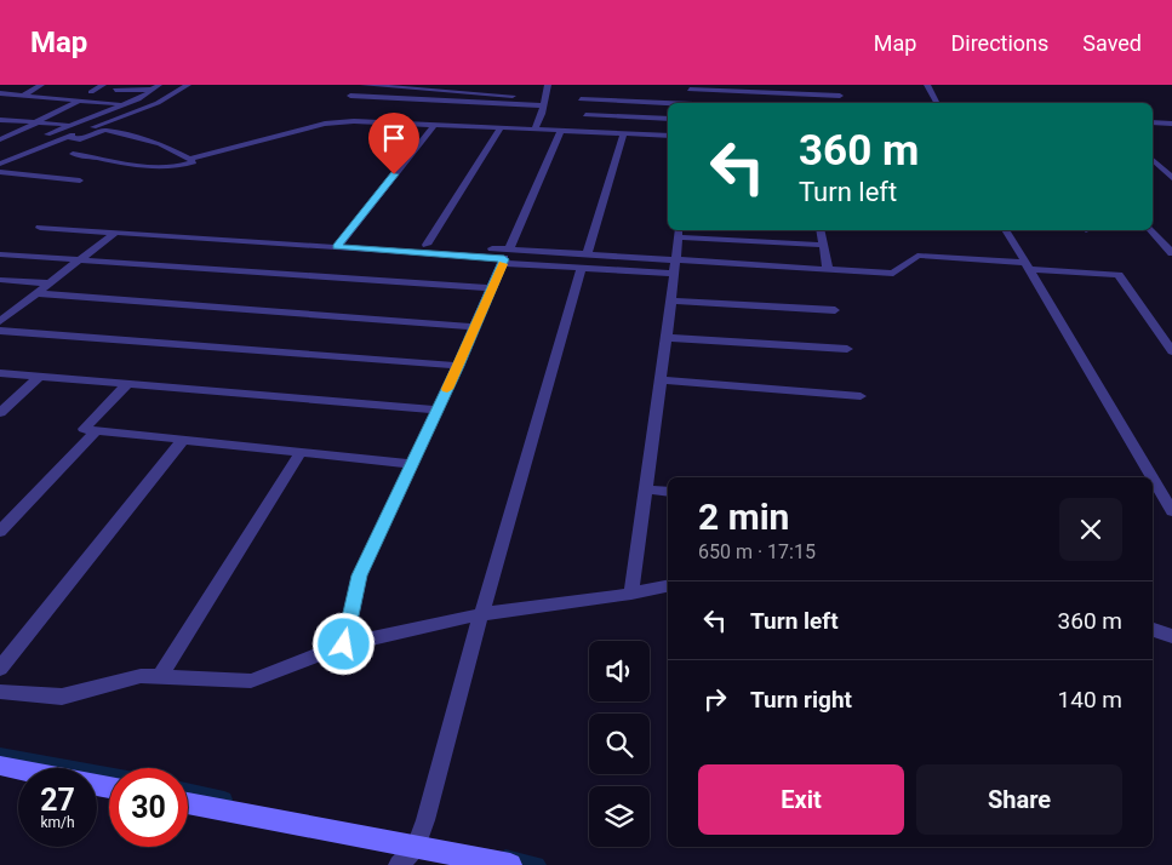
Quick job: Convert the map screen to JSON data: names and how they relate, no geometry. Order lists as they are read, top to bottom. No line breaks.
{"page":{"header":"Map","nav":["Map","Directions","Saved"],"turn":["360 m","Turn left"],"heading":["2 min","650 m · 17:15"],"list":[{"name":"Turn left","value":"360 m"},{"name":"Turn right","value":"140 m"}],"buttons":["Exit","Share"],"speed":"27 km/h","limit":"30"}}
